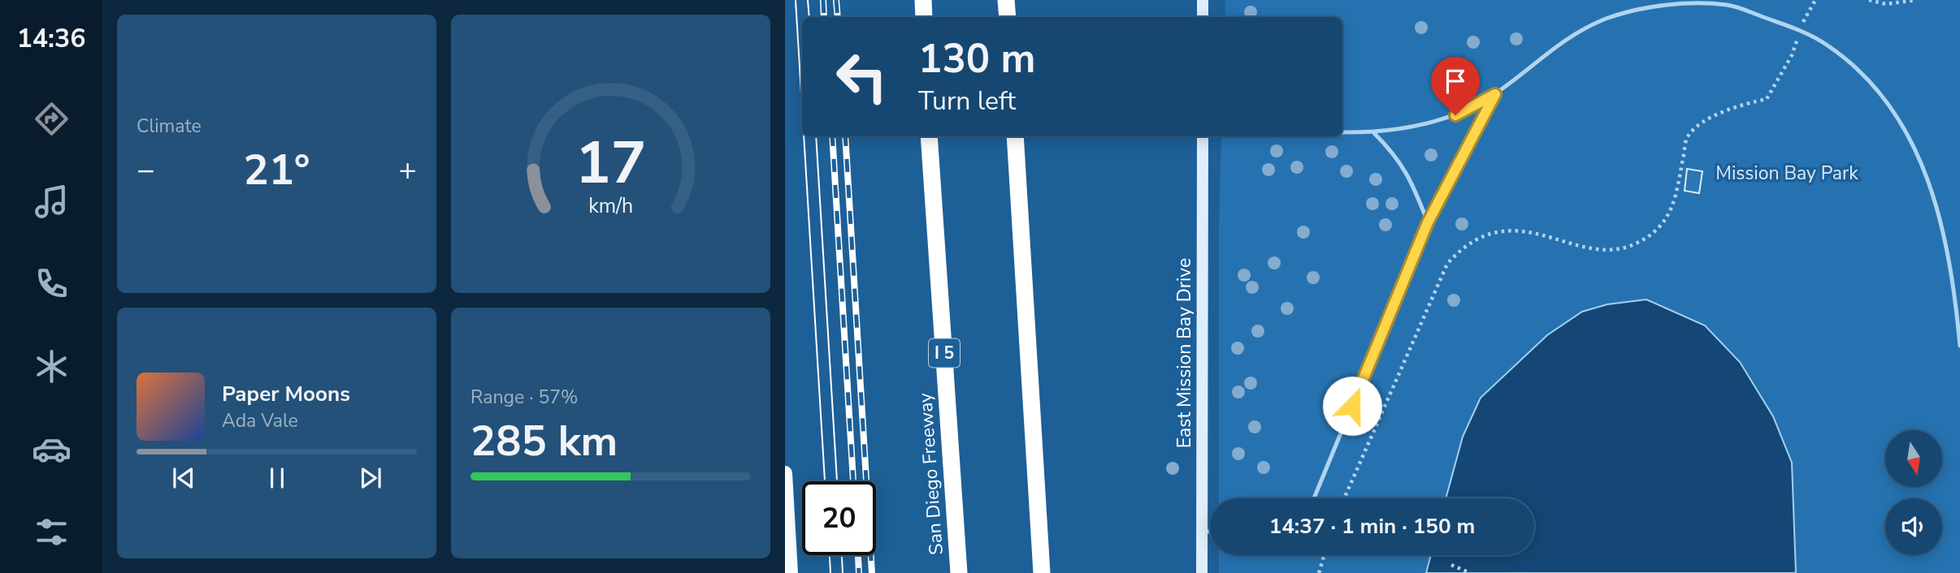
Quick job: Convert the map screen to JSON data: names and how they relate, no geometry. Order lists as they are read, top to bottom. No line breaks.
{"streets":{"highway":["I 5","San Diego Freeway"],"main road":["East Mission Bay Drive"]},"parks":["Mission Bay Park"],"north":"bottom","page":{"tabs":"14:36","tile":["Climate",["Range · 57%","285 km"]],"turn":["130 m","Turn left"],"heat":["−","21°","+"],"song":["Paper Moons","Ada Vale"],"limit":"20","trip":"14:37 · 1 min · 150 m","gauge":["17","km/h"]}}
